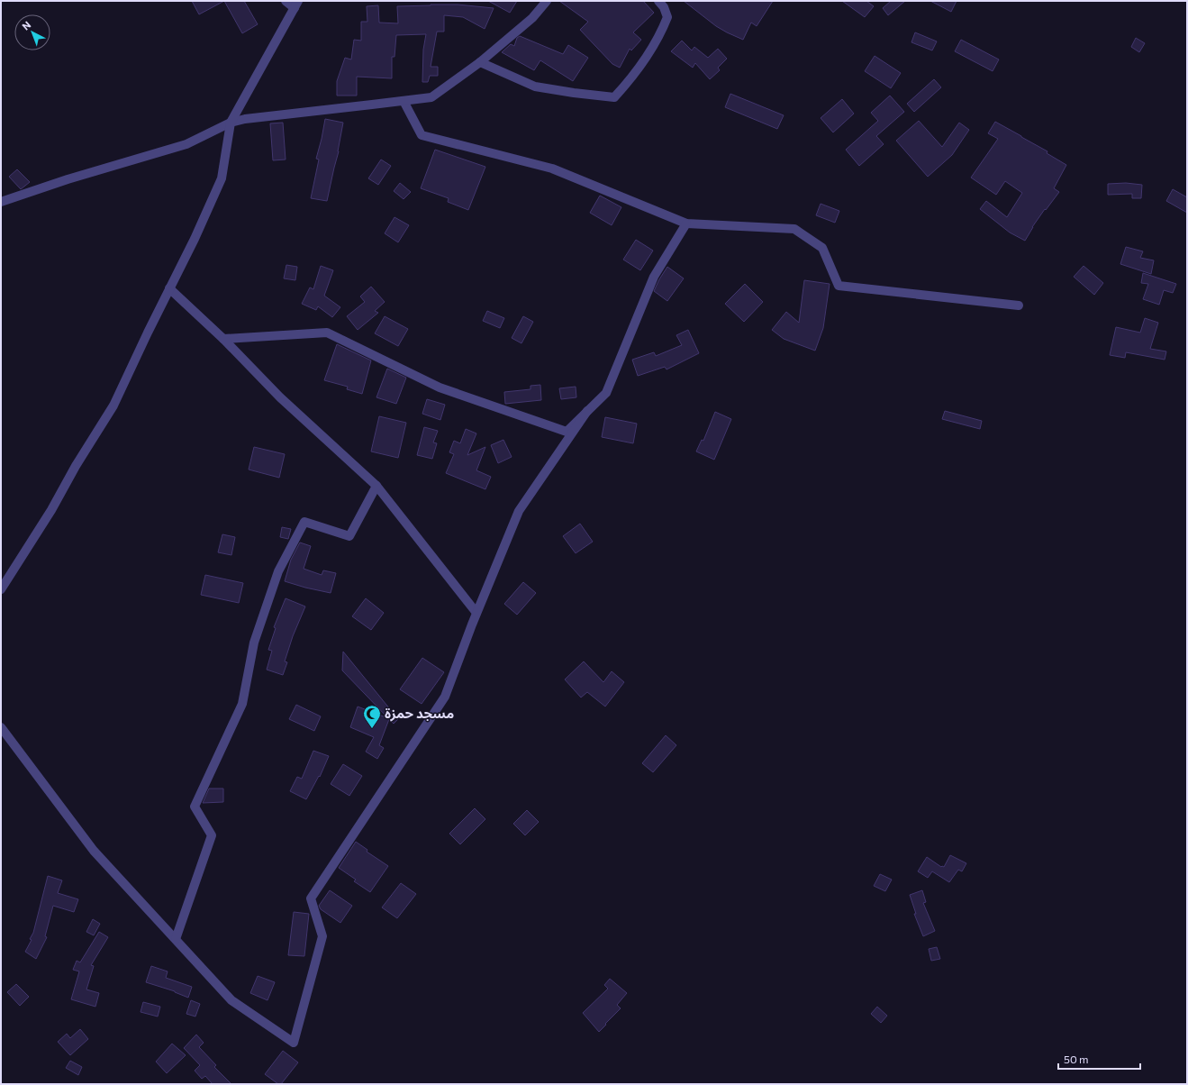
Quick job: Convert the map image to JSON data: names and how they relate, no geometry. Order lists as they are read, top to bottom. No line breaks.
{"places":{"mosque":["مسجد حمزة"]},"scale_bar":"50 m","north":"top left"}
